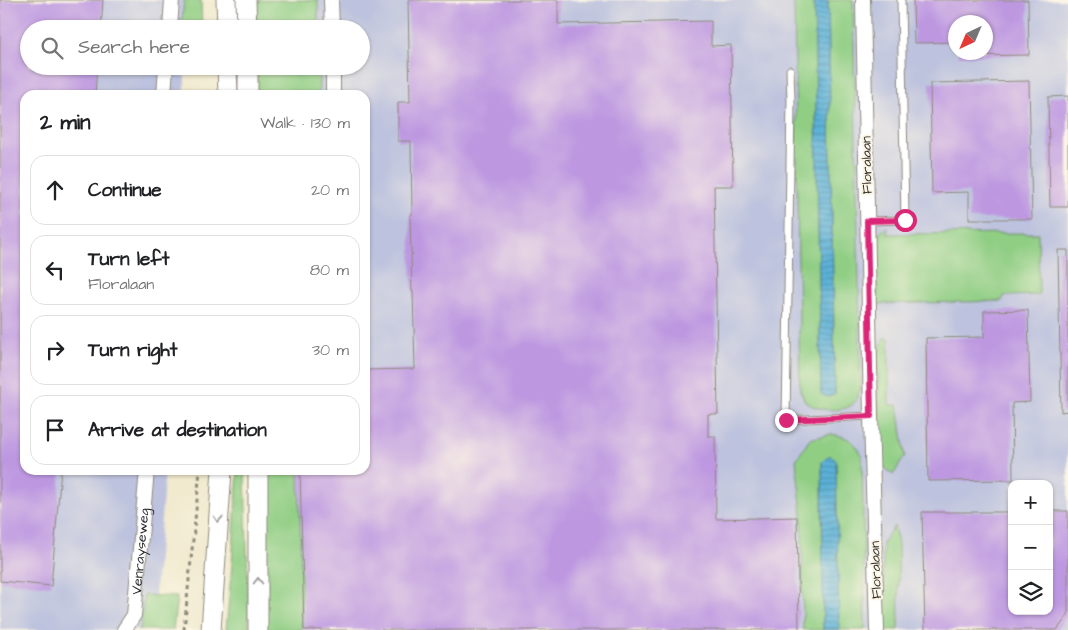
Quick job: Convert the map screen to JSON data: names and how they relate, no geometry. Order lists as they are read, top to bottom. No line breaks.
{"streets":{"street":["Floralaan","Venrayseweg"]},"north":"bottom left","page":{"search":"Search here","heading":["2 min","Walk · 130 m"],"list":[["Continue","20 m"],["Turn left","Floralaan","80 m"],["Turn right","30 m"],"Arrive at destination"],"map_buttons":["+","−"]}}
